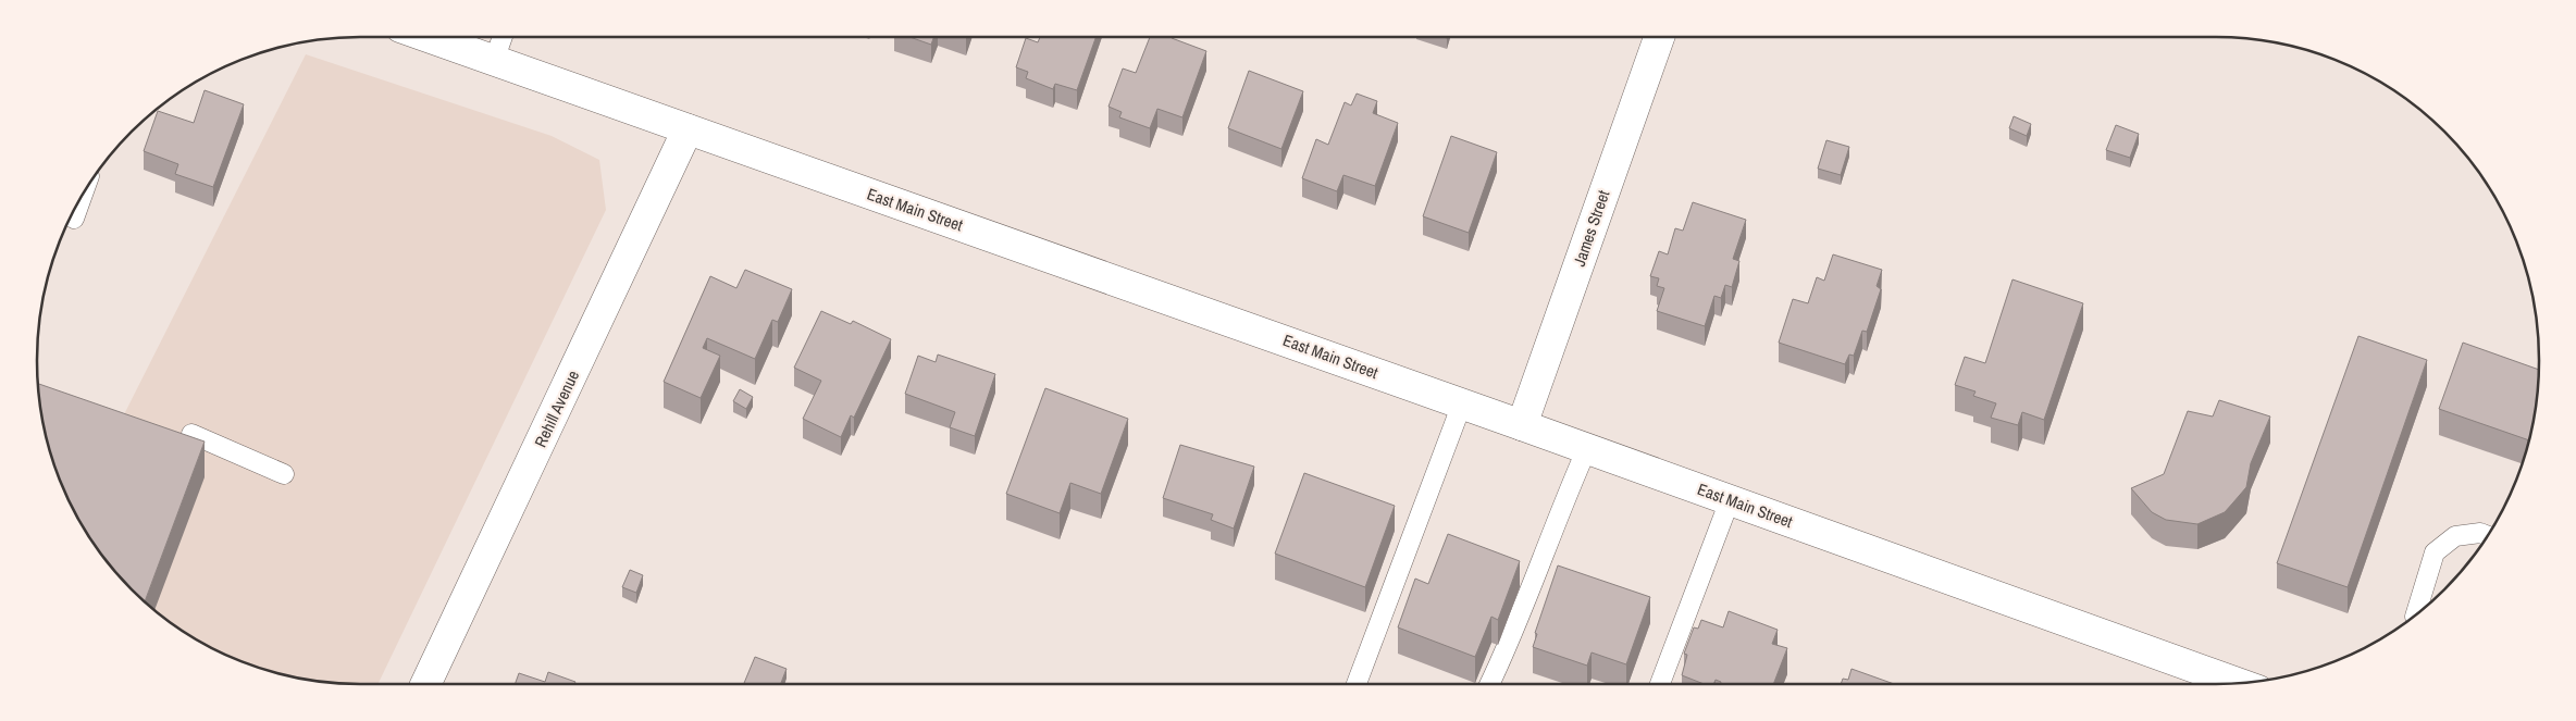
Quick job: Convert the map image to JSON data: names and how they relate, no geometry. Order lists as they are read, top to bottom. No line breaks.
{"streets":{"street":["East Main Street","James Street","Rehill Avenue"]},"crossings":[["East Main Street","James Street"],["East Main Street","Rehill Avenue"]]}
